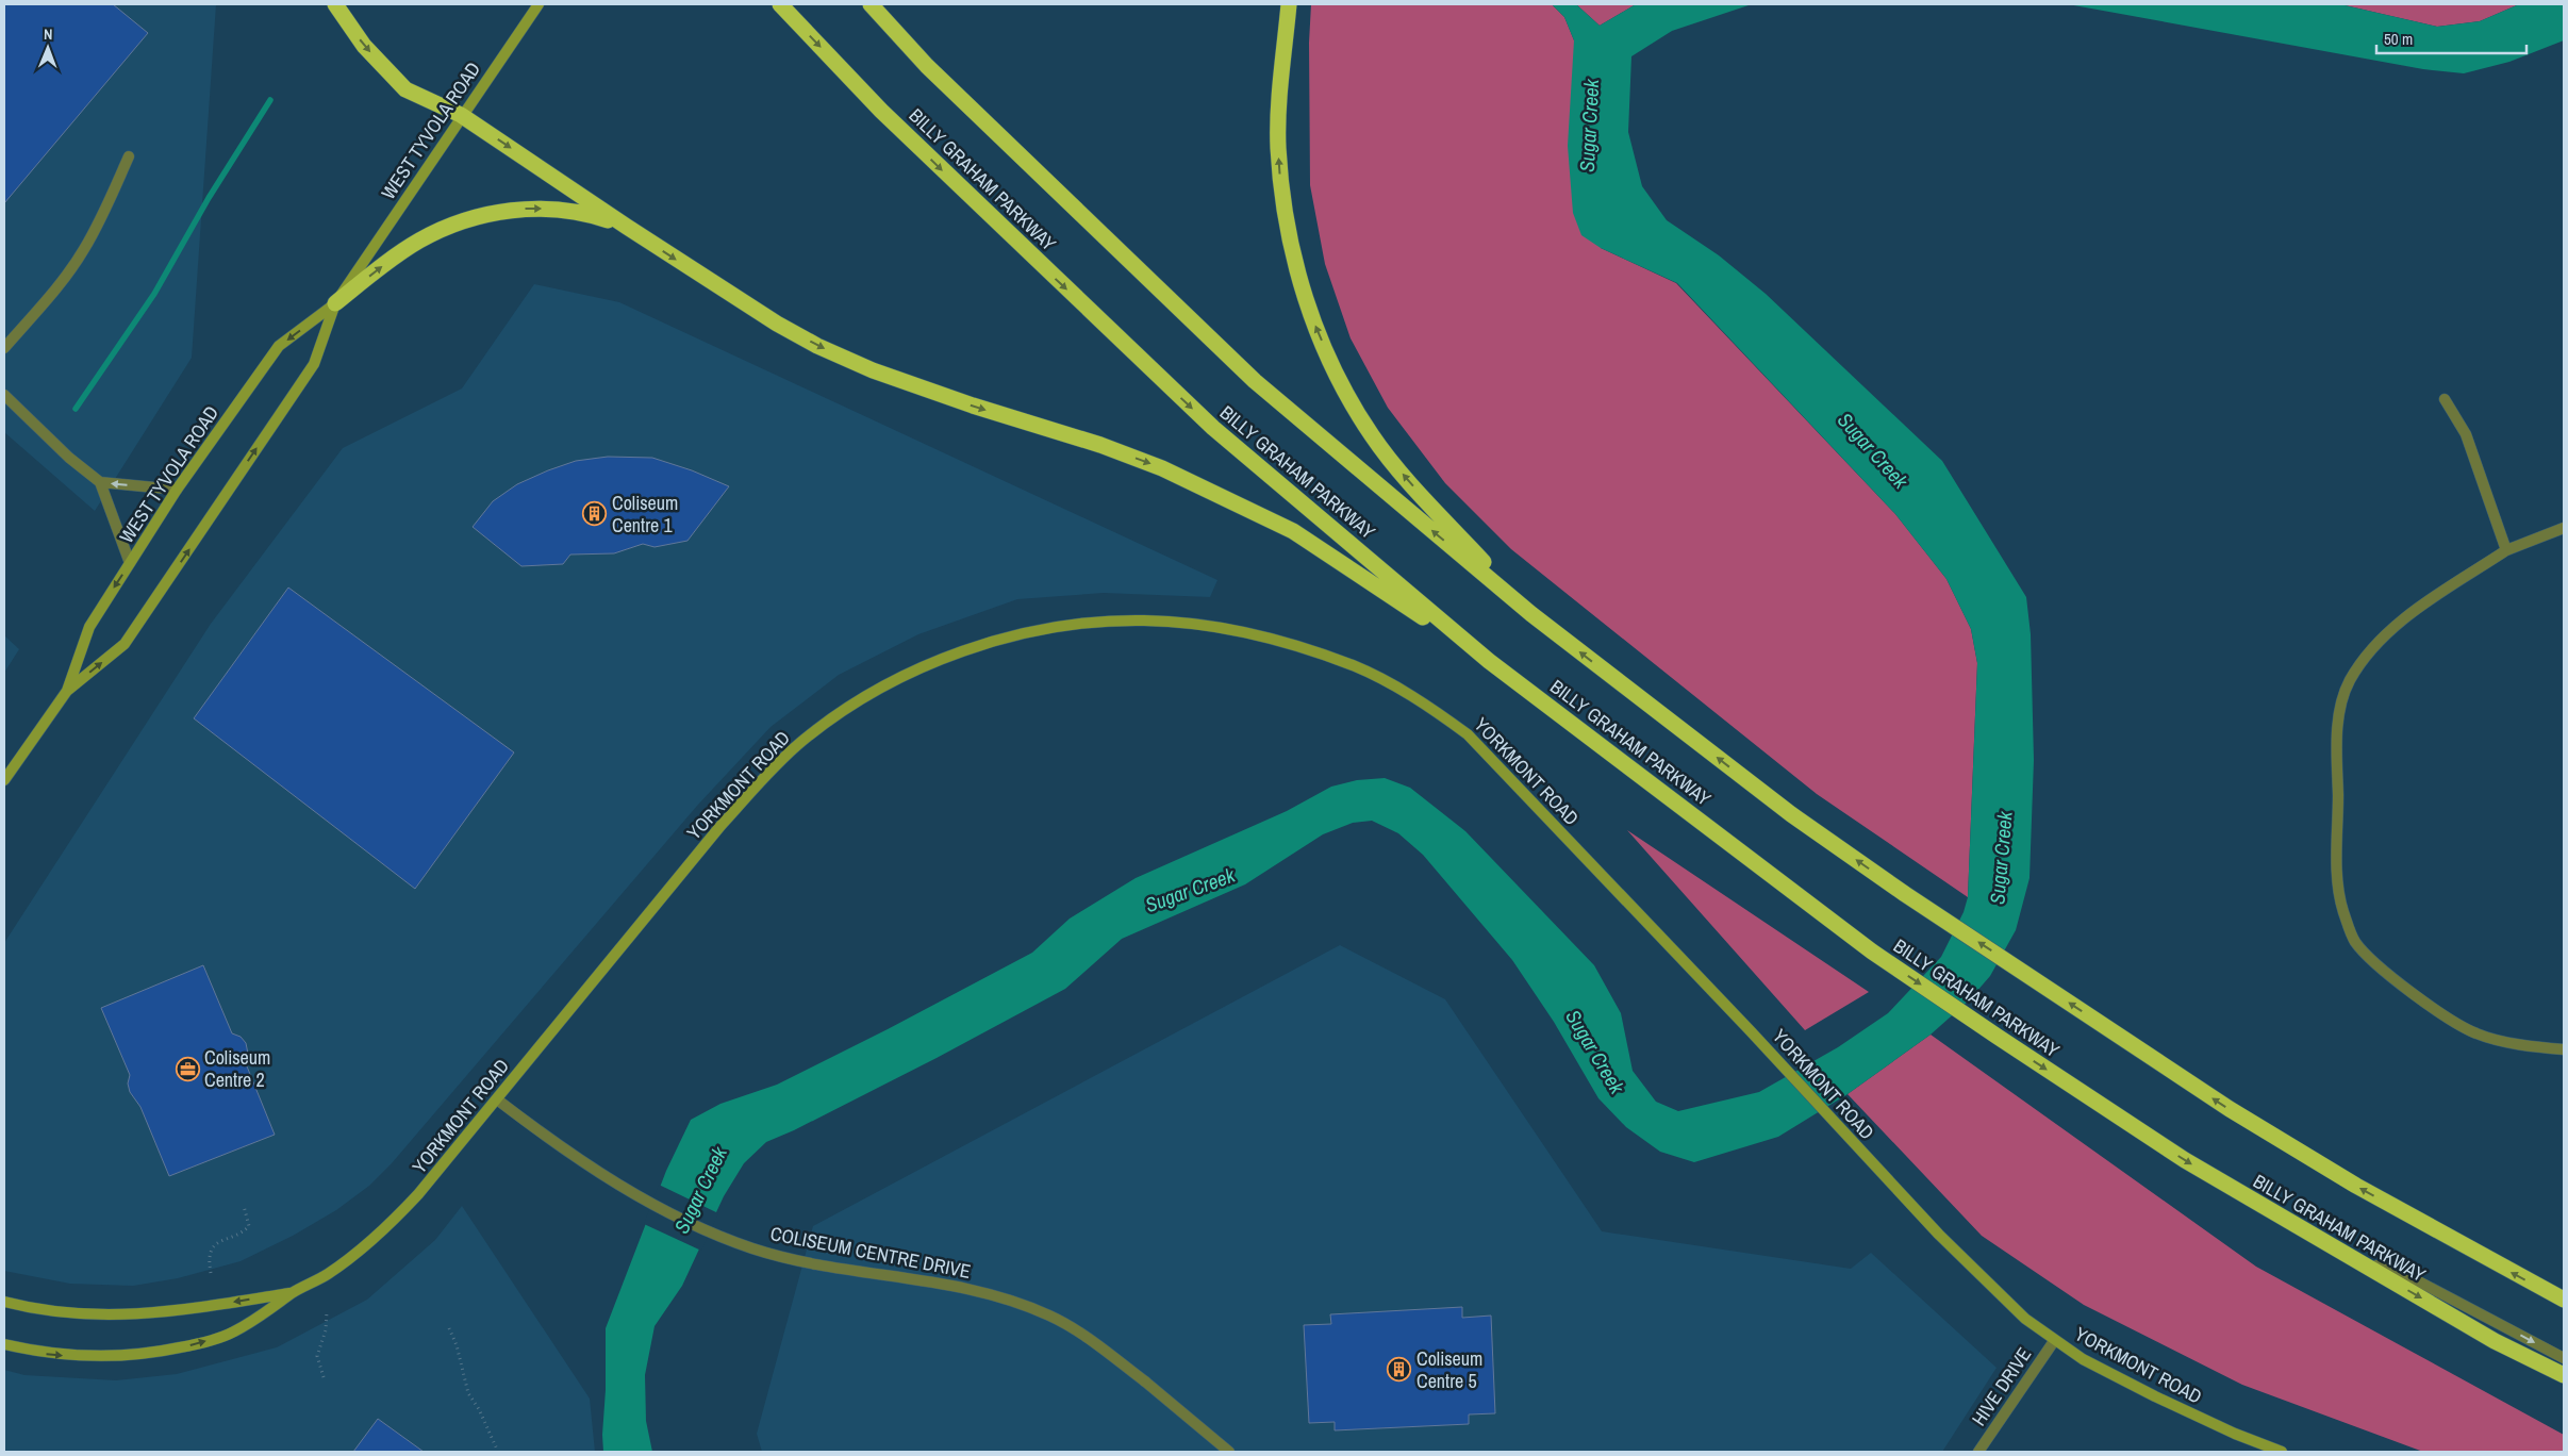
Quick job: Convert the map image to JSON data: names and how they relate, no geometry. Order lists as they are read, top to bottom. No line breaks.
{"streets":{"highway":["BILLY GRAHAM PARKWAY"],"street":["WEST TYVOLA ROAD","YORKMONT ROAD","COLISEUM CENTRE DRIVE","HIVE DRIVE"]},"crossings":[["YORKMONT ROAD","COLISEUM CENTRE DRIVE"],["YORKMONT ROAD","HIVE DRIVE"]],"water":["Sugar Creek"],"places":{"building":["Coliseum Centre 1","Coliseum Centre 5"],"office":["Coliseum Centre 2"]},"scale_bar":"50 m","north":"top"}
